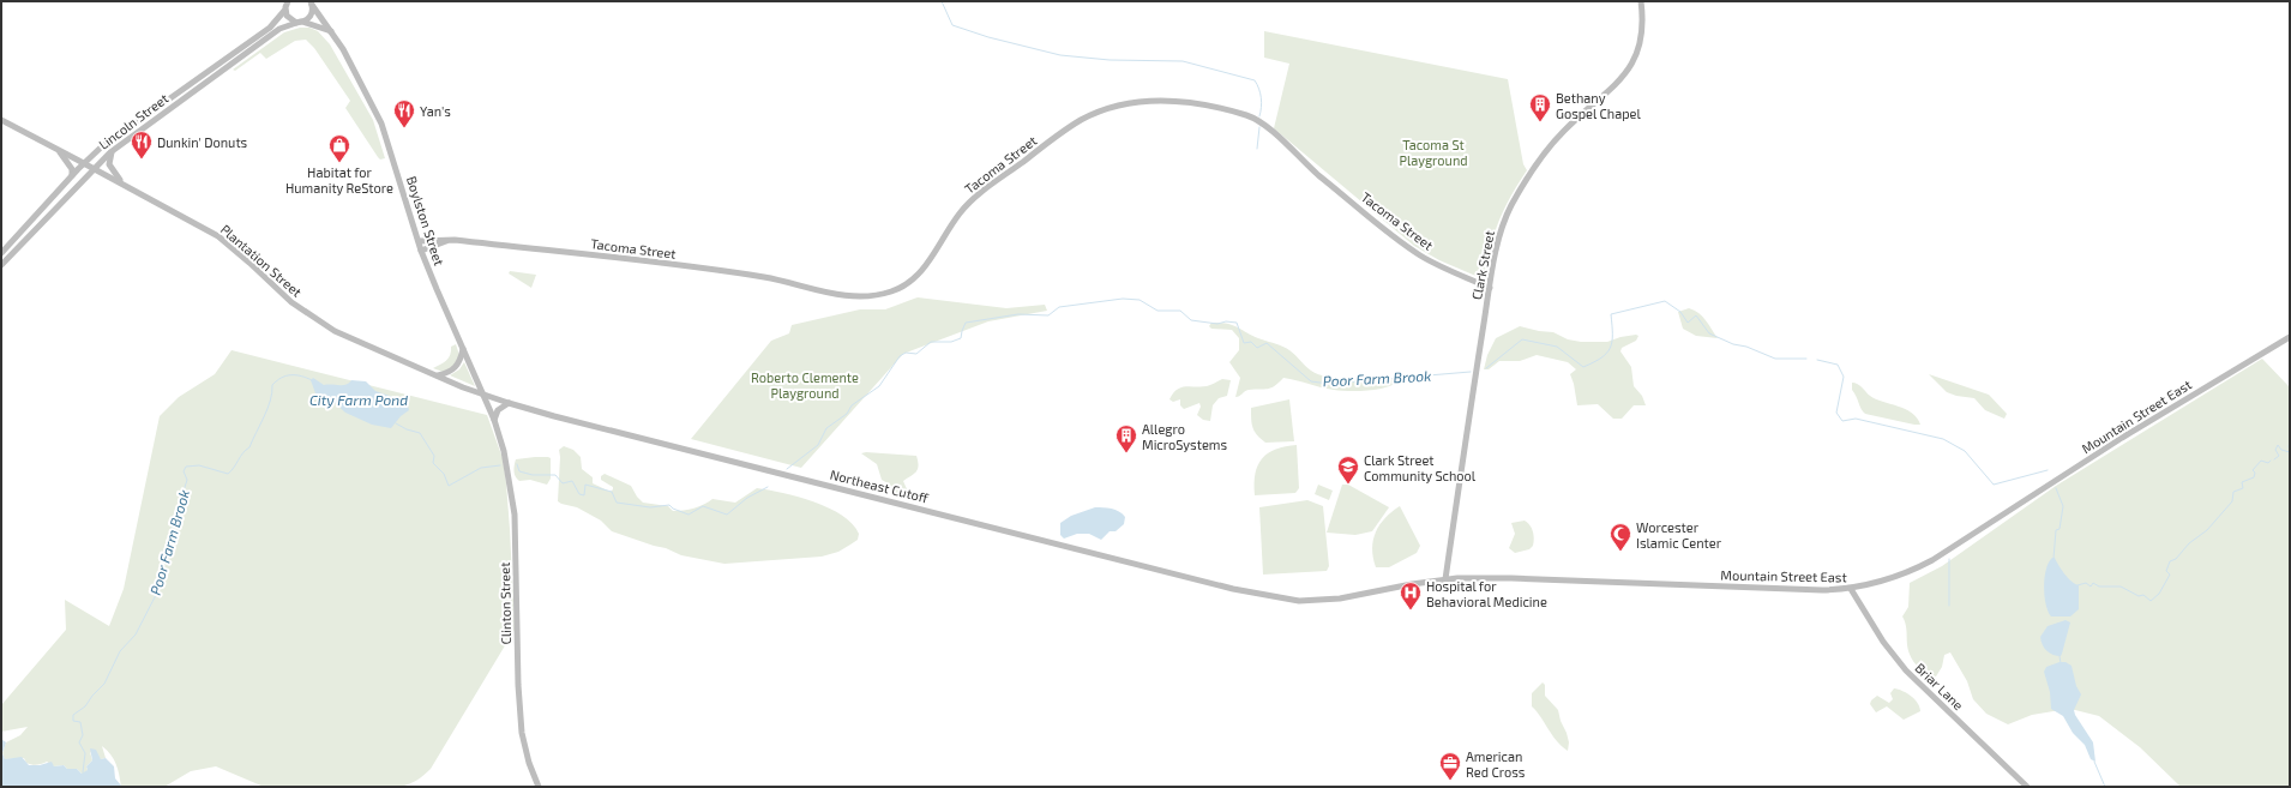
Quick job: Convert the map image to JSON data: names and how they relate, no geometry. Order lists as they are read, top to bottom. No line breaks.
{"streets":{"main road":["Lincoln Street","Tacoma Street","Boylston Street","Plantation Street","Clark Street","Mountain Street East","Northeast Cutoff","Clinton Street","Briar Lane"]},"crossings":[["Lincoln Street","Plantation Street"],["Tacoma Street","Boylston Street"],["Tacoma Street","Clark Street"],["Boylston Street","Plantation Street"],["Boylston Street","Northeast Cutoff"],["Boylston Street","Clinton Street"],["Plantation Street","Northeast Cutoff"],["Clark Street","Mountain Street East"],["Mountain Street East","Northeast Cutoff"],["Mountain Street East","Briar Lane"]],"water":["Poor Farm Brook","City Farm Pond"],"parks":["Tacoma St Playground","Roberto Clemente Playground"],"places":{"building":["Bethany Gospel Chapel","Allegro MicroSystems"],"restaurant":["Yan's","Dunkin' Donuts"],"shop":["Habitat for Humanity ReStore"],"school or university":["Clark Street Community School"],"mosque":["Worcester Islamic Center"],"hospital":["Hospital for Behavioral Medicine"],"office":["American Red Cross"]}}
